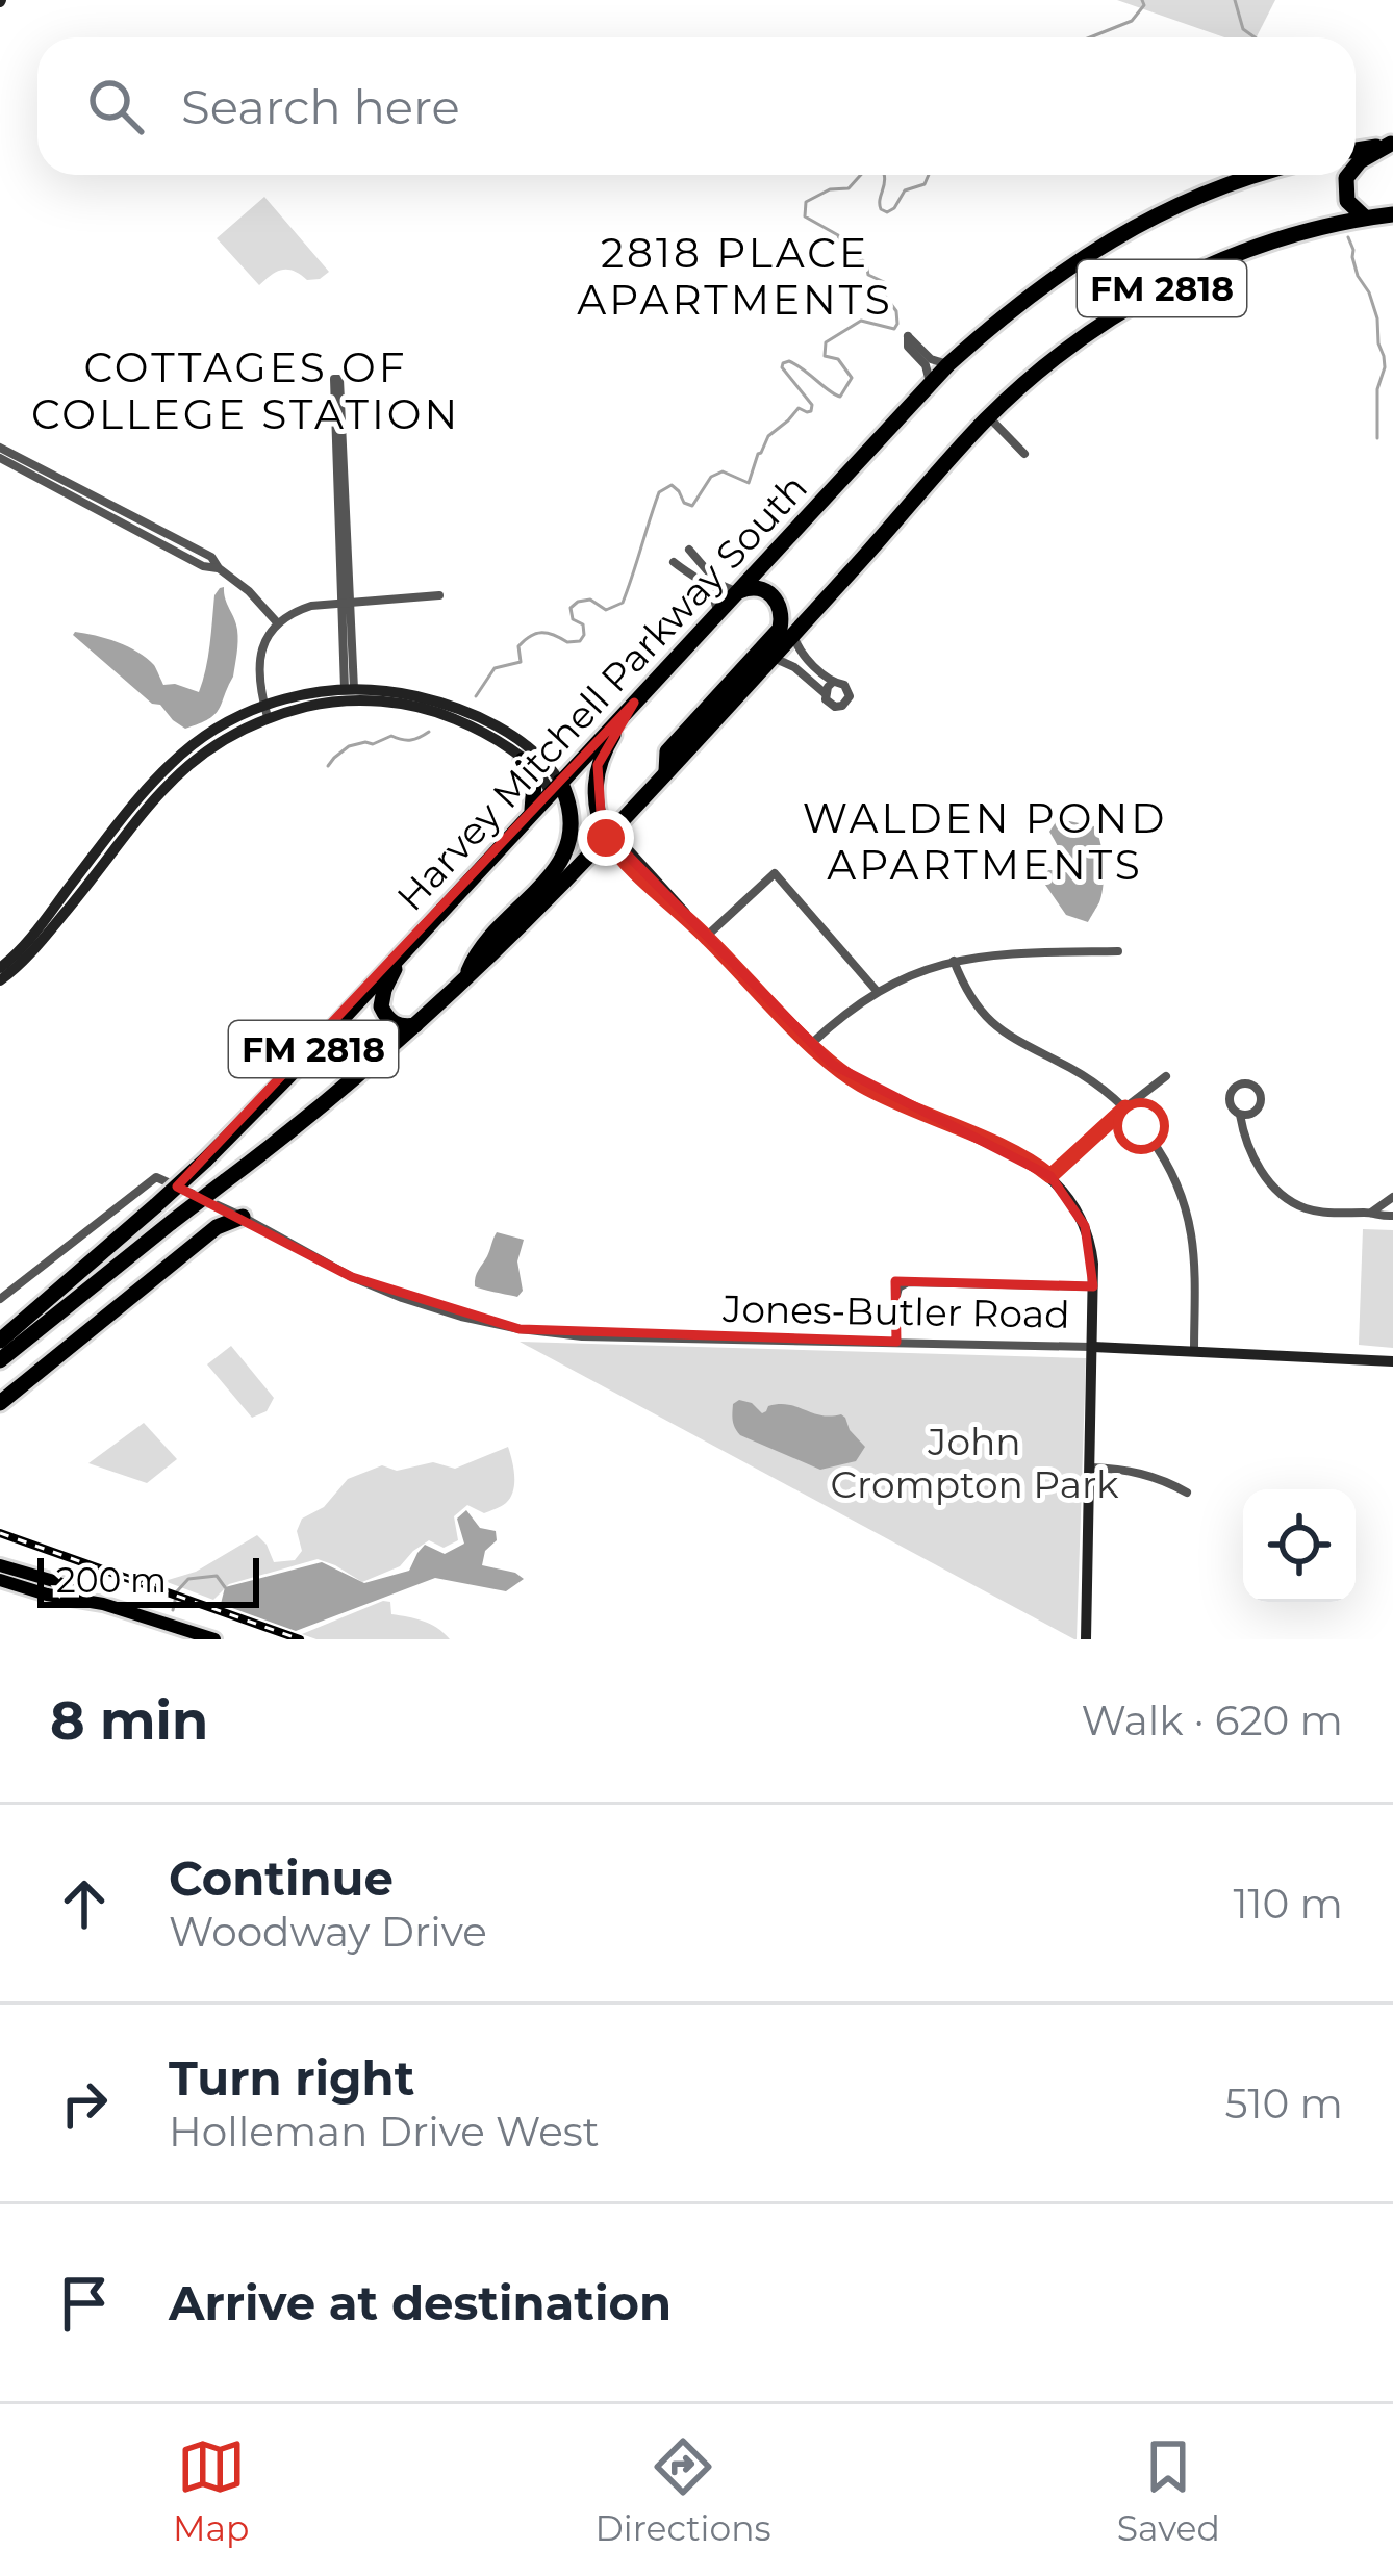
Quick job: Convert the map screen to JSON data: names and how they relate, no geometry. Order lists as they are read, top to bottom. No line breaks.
{"streets":{"highway":["FM 2818","Harvey Mitchell Parkway South"],"street":["Jones-Butler Road"]},"districts":["2818 PLACE APARTMENTS","COTTAGES OF COLLEGE STATION","WALDEN POND APARTMENTS"],"parks":["John Crompton Park"],"scale_bar":"200 m","page":{"search":"Search here","scale":"200 m","heading":["8 min","Walk · 620 m"],"list":[["Continue","Woodway Drive","110 m"],["Turn right","Holleman Drive West","510 m"],"Arrive at destination"],"nav":["Map","Directions","Saved"]}}
